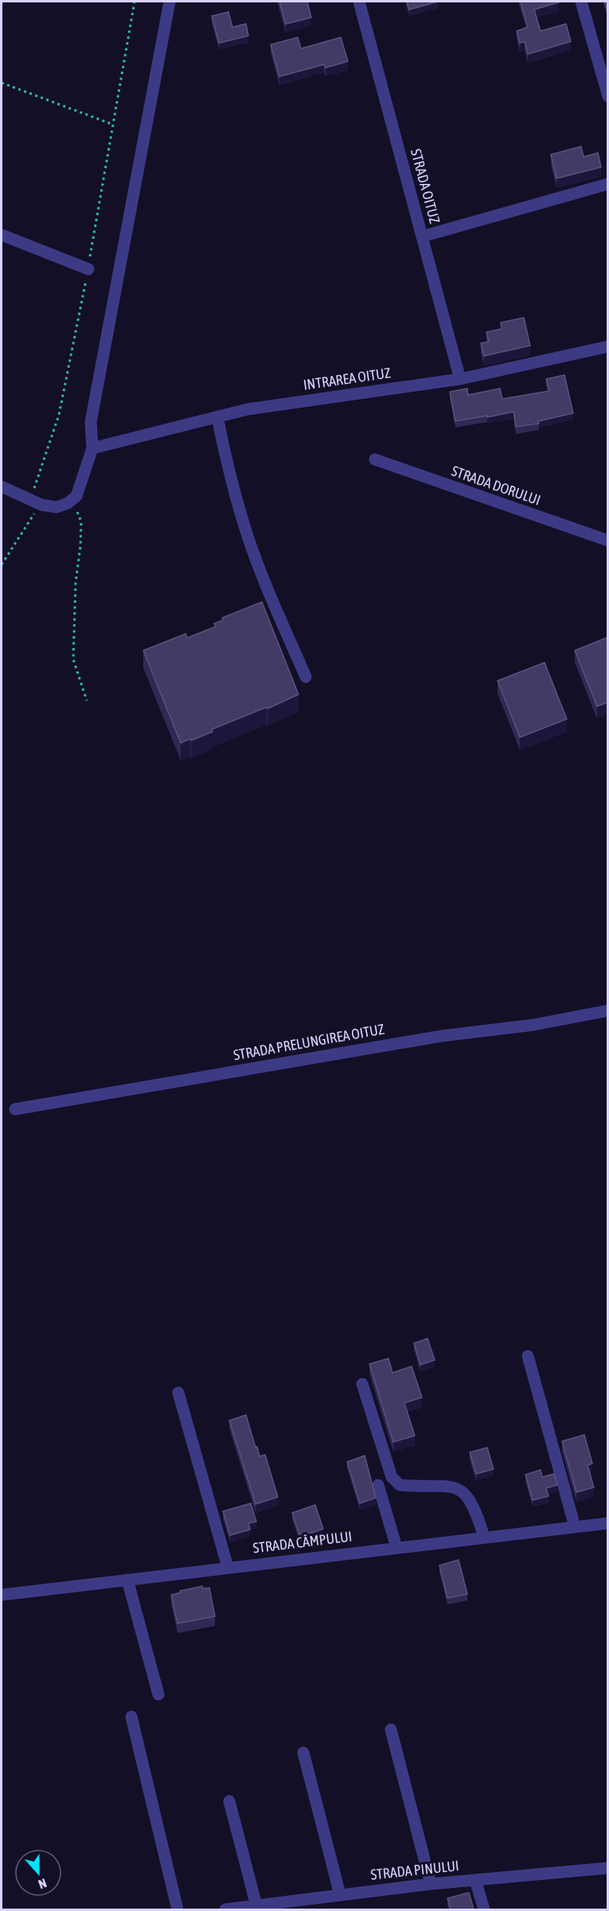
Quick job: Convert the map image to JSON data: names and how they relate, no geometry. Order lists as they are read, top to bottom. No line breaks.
{"streets":{"street":["STRADA OITUZ","INTRAREA OITUZ","STRADA DORULUI","STRADA PRELUNGIREA OITUZ","STRADA CÂMPULUI","STRADA PINULUI"]},"crossings":[["STRADA OITUZ","INTRAREA OITUZ"]],"north":"bottom"}
